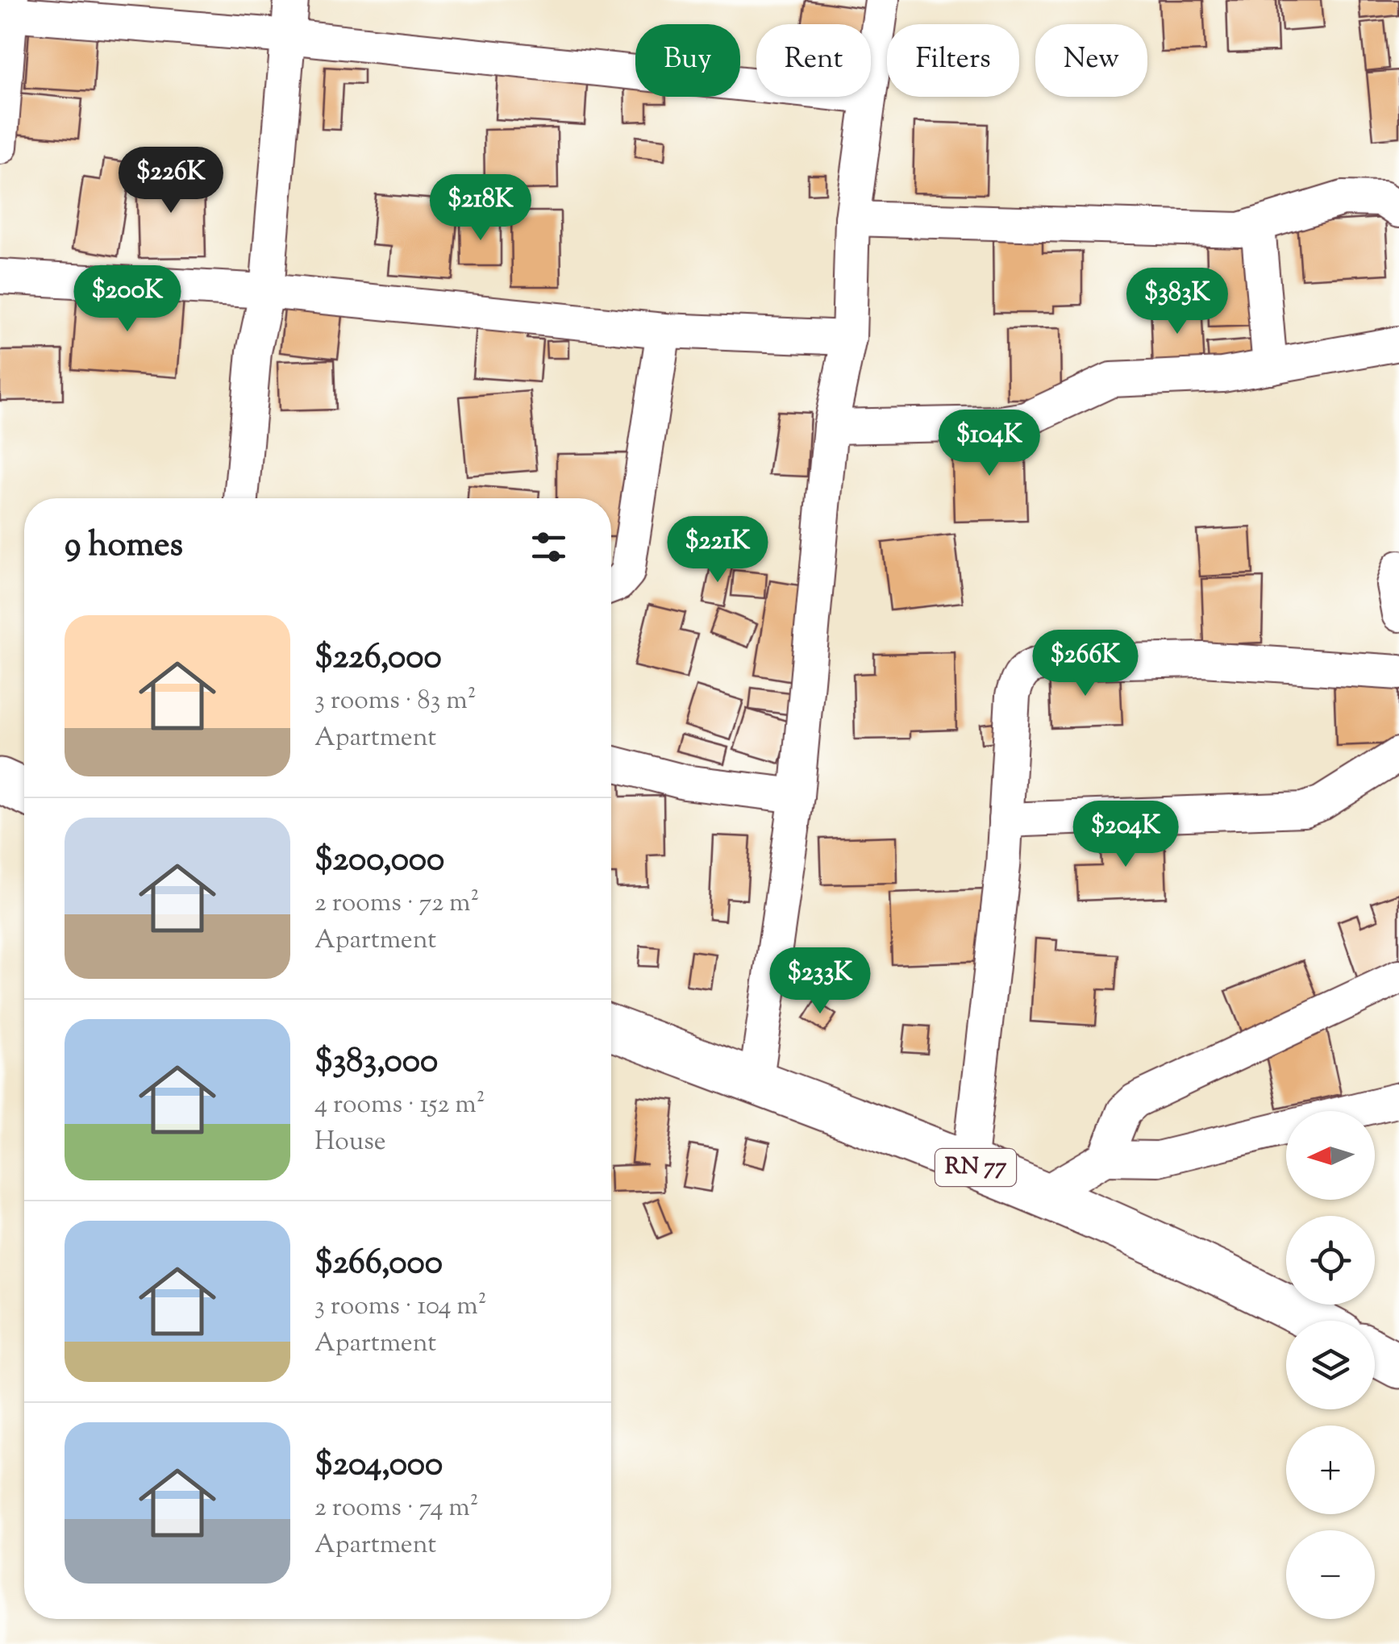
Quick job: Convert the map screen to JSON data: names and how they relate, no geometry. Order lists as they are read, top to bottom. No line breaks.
{"streets":{"main road":["RN 77"]},"north":"left","page":{"chip":["Buy","Rent","Filters","New"],"price":["$226K","$218K","$200K","$383K","$104K","$221K","$266K","$204K","$233K"],"heading":"9 homes","list":[{"name":"$226,000","note":"3 rooms · 83 m² · Apartment"},{"name":"$200,000","note":"2 rooms · 72 m² · Apartment"},{"name":"$383,000","note":"4 rooms · 152 m² · House"},{"name":"$266,000","note":"3 rooms · 104 m² · Apartment"},{"name":"$204,000","note":"2 rooms · 74 m² · Apartment"}],"map_buttons":["+","−"]}}
